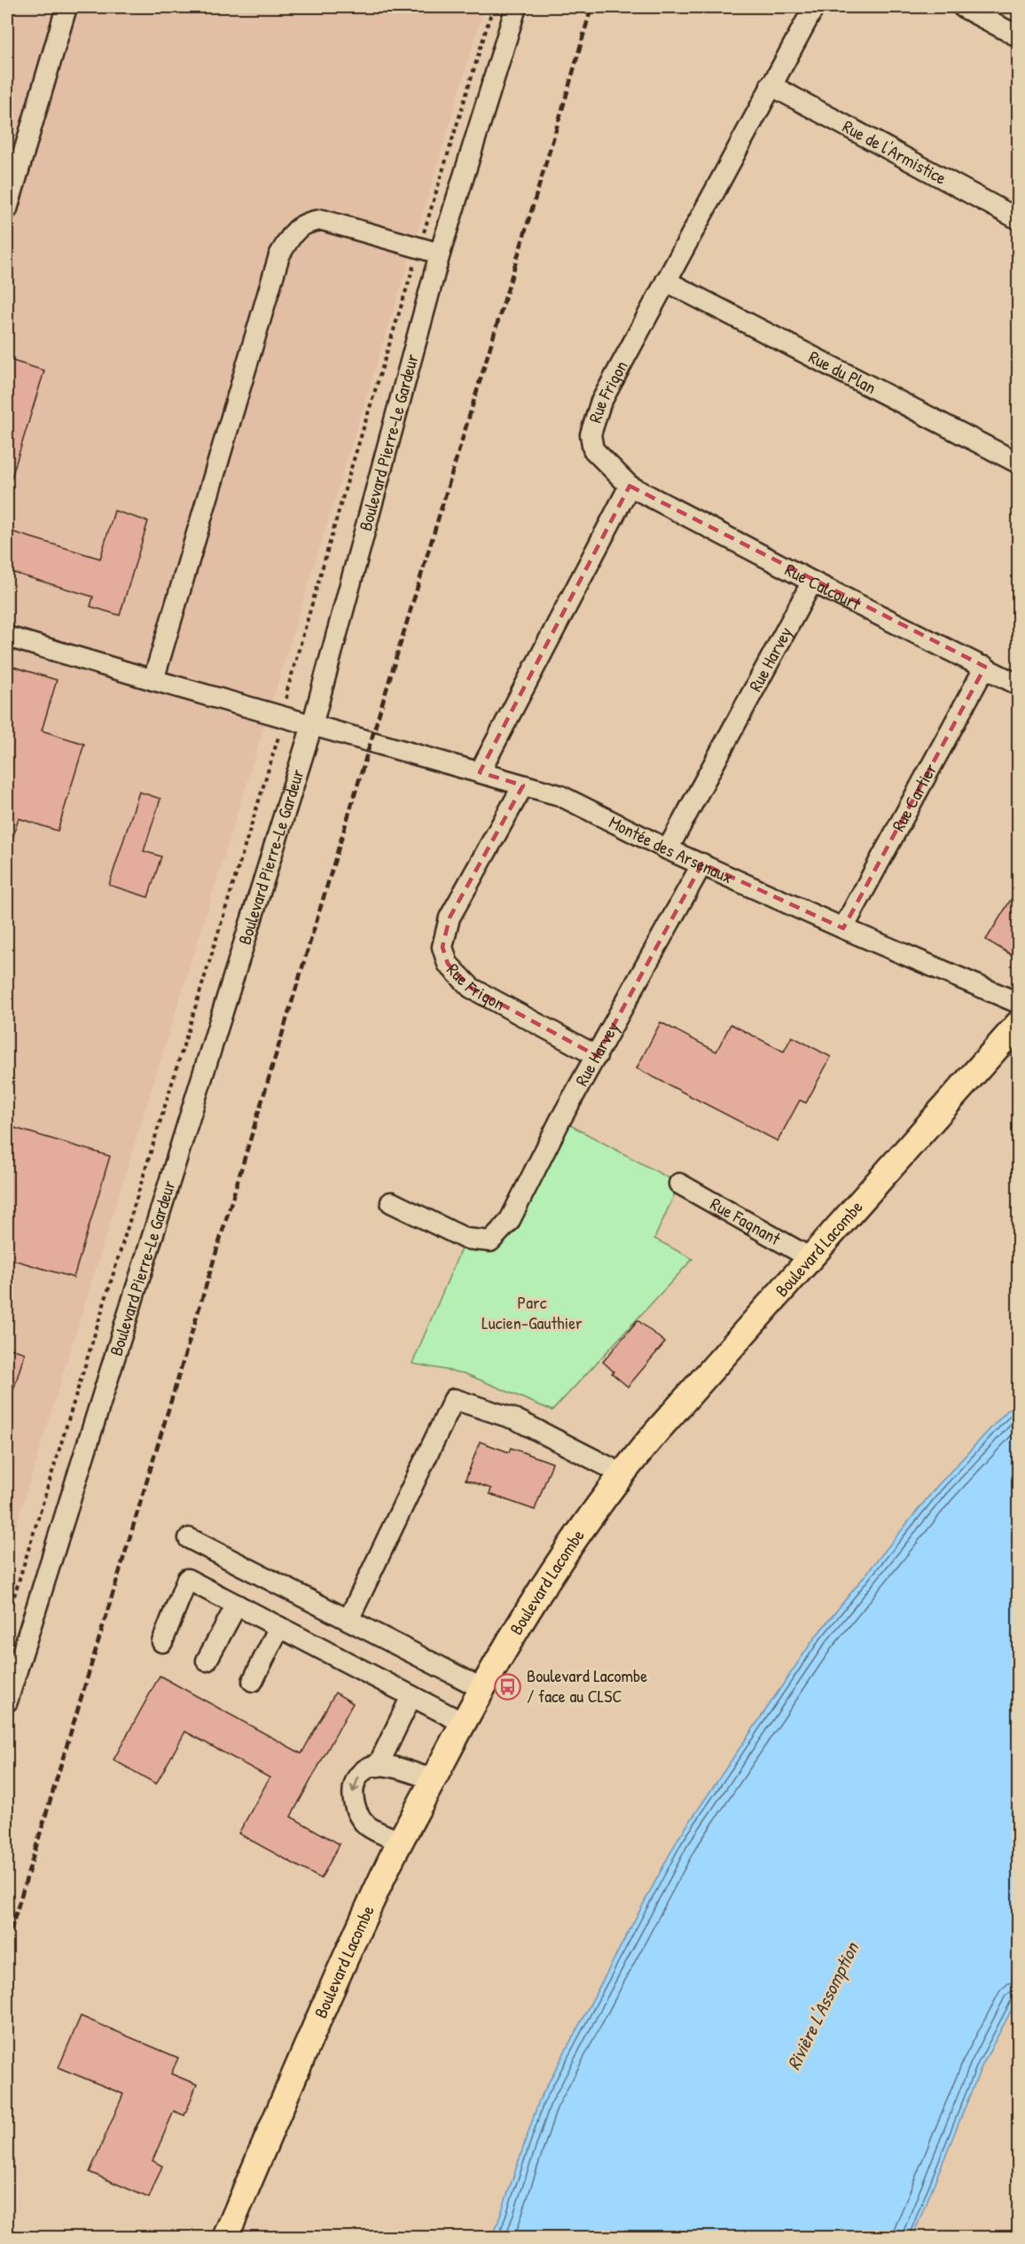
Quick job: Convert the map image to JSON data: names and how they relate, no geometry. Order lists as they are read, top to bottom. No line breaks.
{"streets":{"main road":["Boulevard Lacombe"],"street":["Rue de l'Armistice","Rue du Plan","Rue Frigon","Boulevard Pierre-Le Gardeur","Rue Calcourt","Rue Harvey","Rue Cartier","Montée des Arsenaux","Rue Fagnant"]},"crossings":[["Rue de l'Armistice","Rue Frigon"],["Rue du Plan","Rue Frigon"],["Rue Frigon","Rue Calcourt"],["Rue Frigon","Rue Harvey"],["Rue Frigon","Montée des Arsenaux"],["Boulevard Pierre-Le Gardeur","Montée des Arsenaux"],["Rue Calcourt","Rue Harvey"],["Rue Calcourt","Rue Cartier"],["Rue Harvey","Montée des Arsenaux"],["Rue Cartier","Montée des Arsenaux"],["Rue Fagnant","Boulevard Lacombe"]],"water":["Rivière L'Assomption"],"parks":["Parc Lucien-Gauthier"],"places":{"bus stop":["Boulevard Lacombe / face au CLSC"]}}
